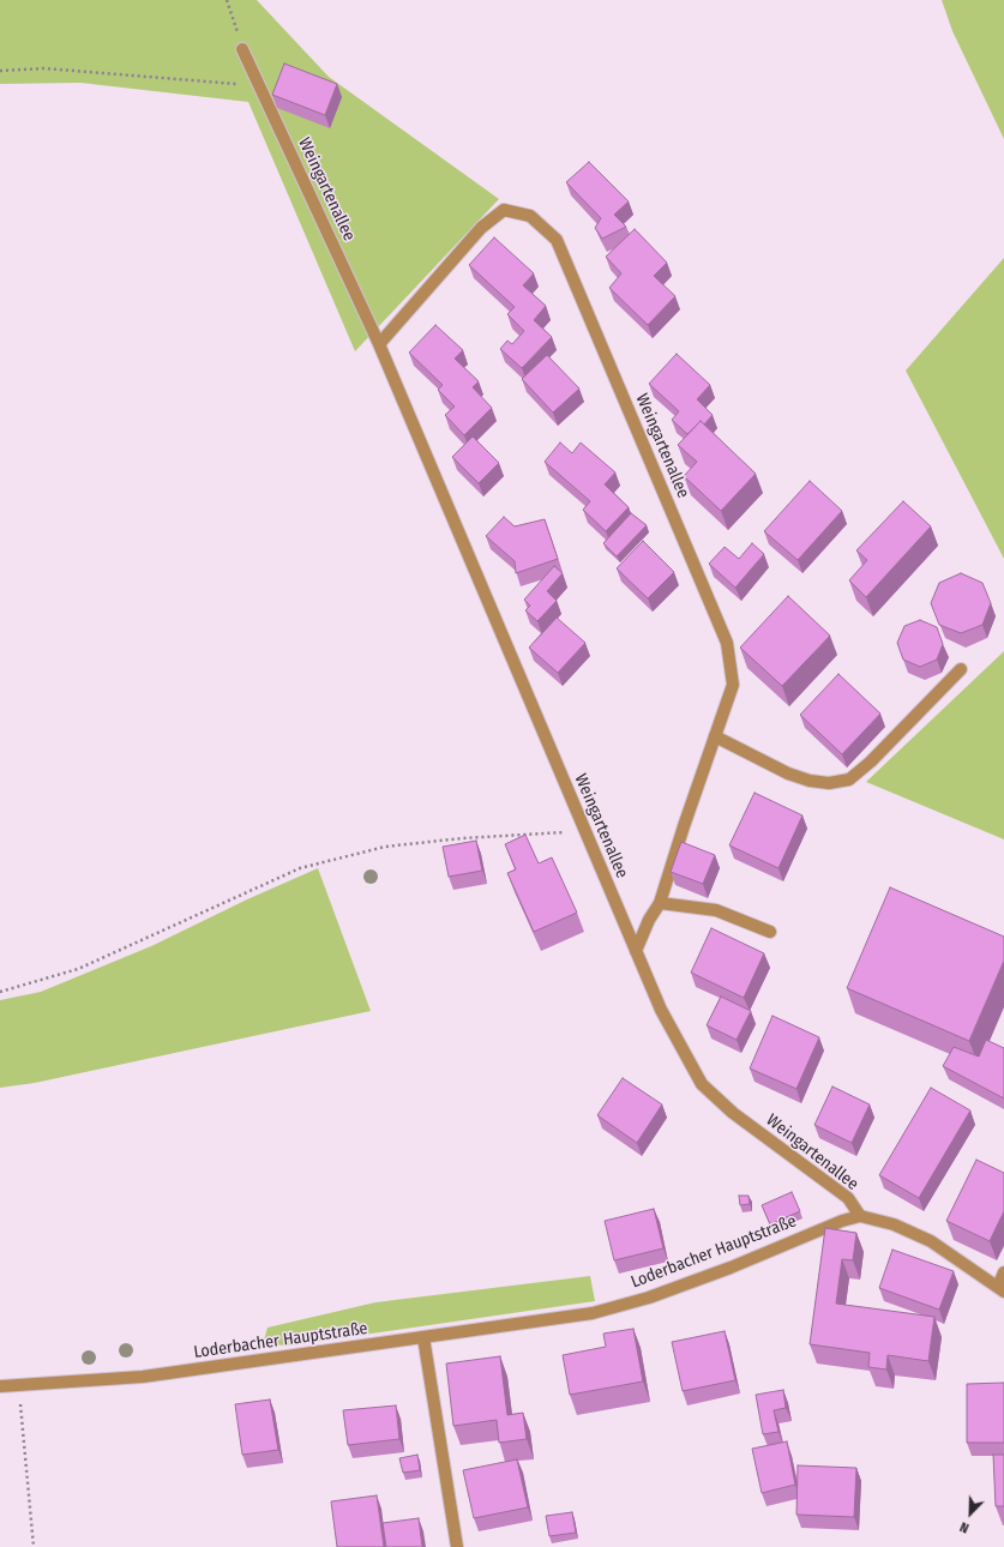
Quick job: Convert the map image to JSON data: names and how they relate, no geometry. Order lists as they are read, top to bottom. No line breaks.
{"streets":{"street":["Weingartenallee","Loderbacher Hauptstraße"]},"crossings":[["Weingartenallee","Loderbacher Hauptstraße"]],"north":"bottom left"}
